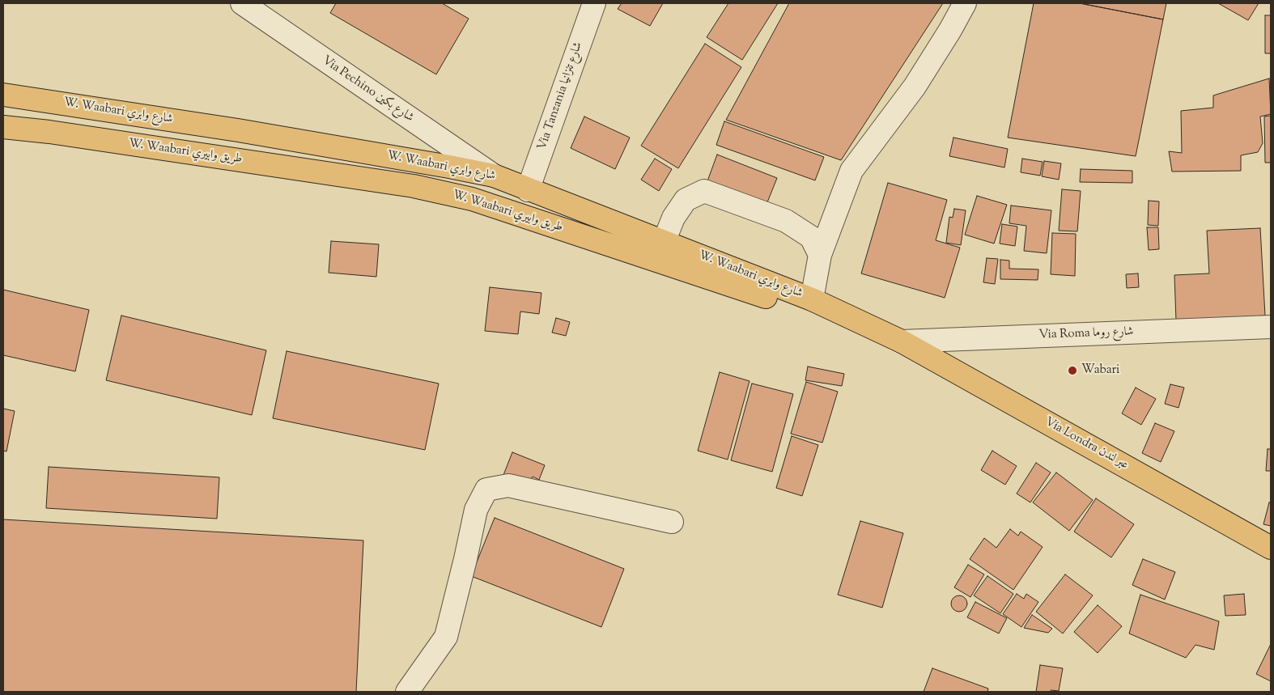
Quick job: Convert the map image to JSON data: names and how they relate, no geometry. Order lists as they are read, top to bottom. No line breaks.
{"streets":{"main road":["W. Waabari شارع وابري","W. Waabari طريق وابيري","Vía Londra عبر لندن"],"street":["Via Pechino شارع بكين","Via Tanzania شارع تنزانيا","Via Roma شارع روما"]},"crossings":[["Via Pechino شارع بكين","W. Waabari شارع وابري"],["Via Tanzania شارع تنزانيا","W. Waabari شارع وابري"],["W. Waabari شارع وابري","W. Waabari طريق وابيري"],["W. Waabari شارع وابري","Via Roma شارع روما"],["W. Waabari شارع وابري","Vía Londra عبر لندن"],["W. Waabari طريق وابيري","Via Roma شارع روما"],["W. Waabari طريق وابيري","Vía Londra عبر لندن"],["Via Roma شارع روما","Vía Londra عبر لندن"]],"places":["Wabari"]}
